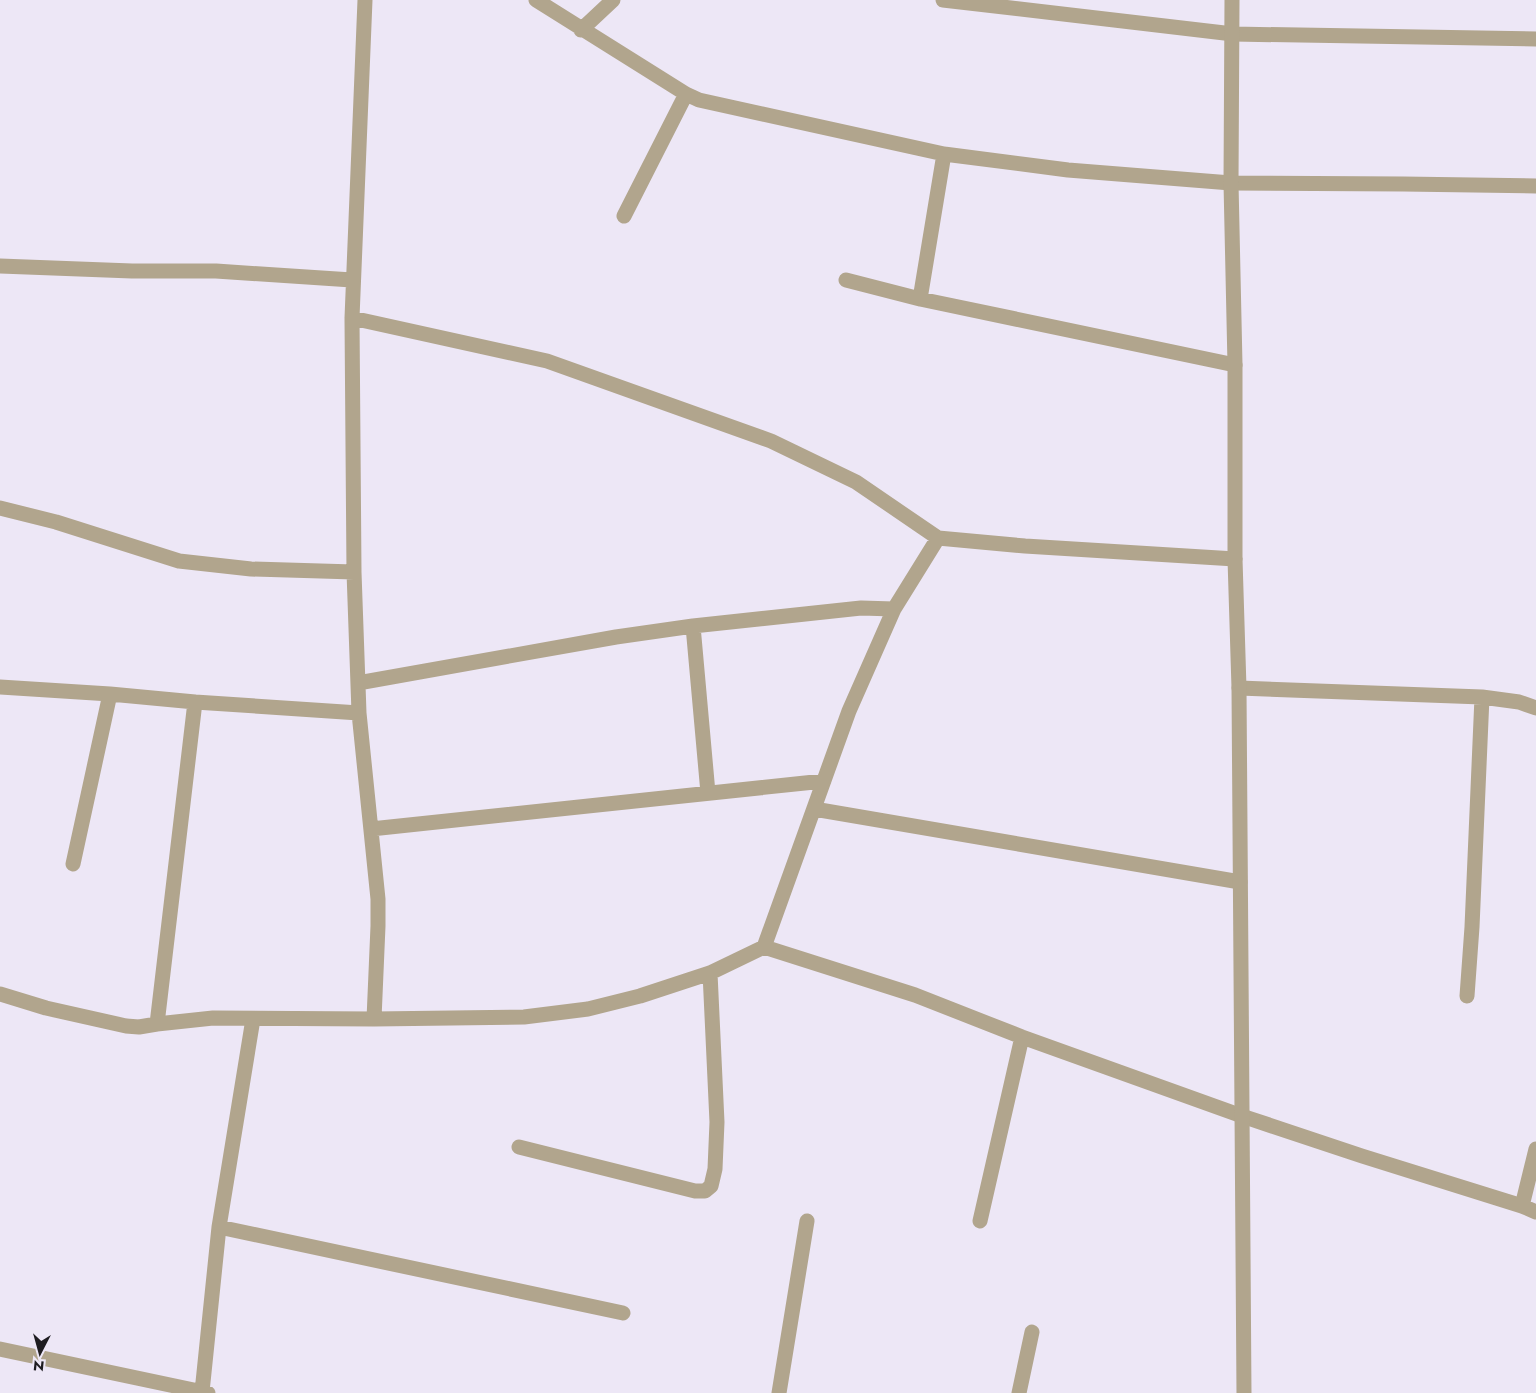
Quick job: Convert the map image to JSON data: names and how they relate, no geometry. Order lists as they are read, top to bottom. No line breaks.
{"north":"bottom"}
